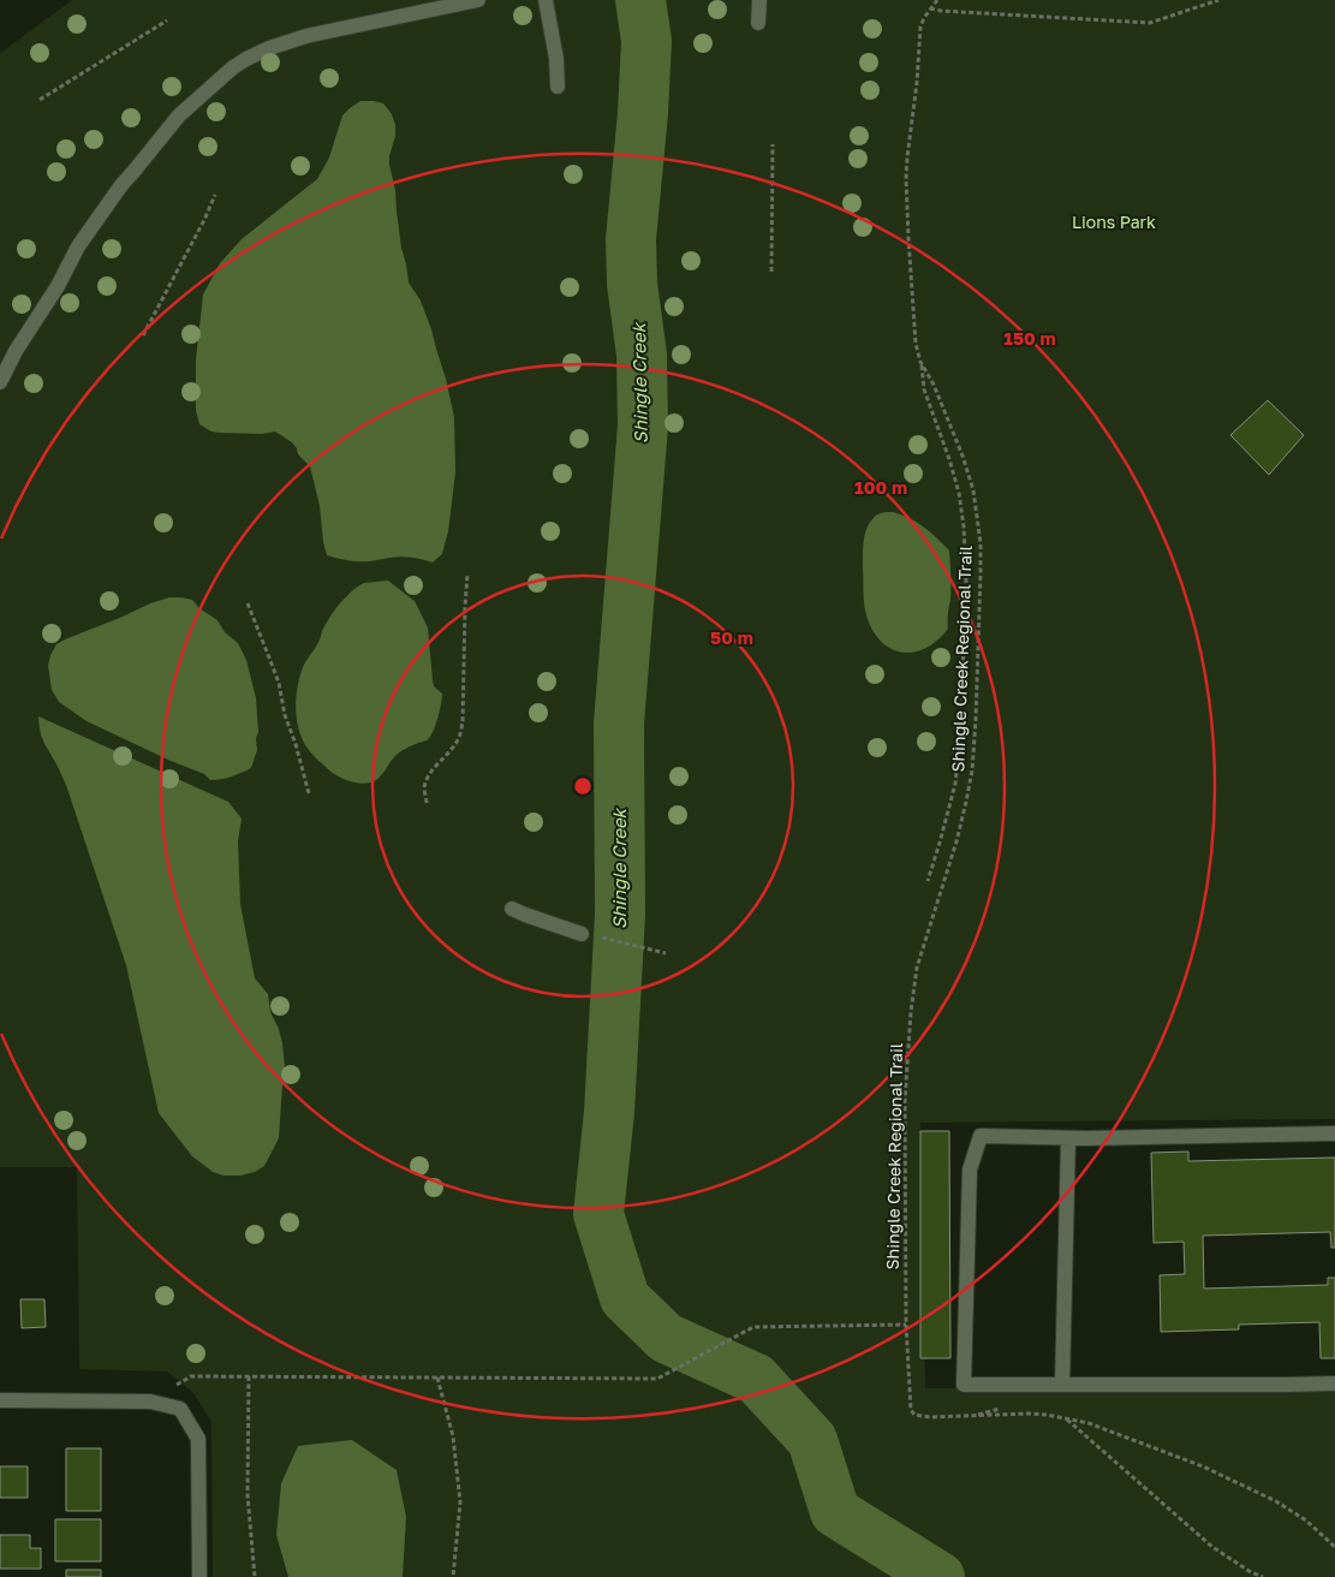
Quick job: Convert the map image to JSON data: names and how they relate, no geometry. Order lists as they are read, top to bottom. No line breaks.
{"streets":{"path":["Shingle Creek Regional Trail"]},"water":["Shingle Creek"],"parks":["Lions Park"],"rings":["150 m","100 m","50 m"]}
